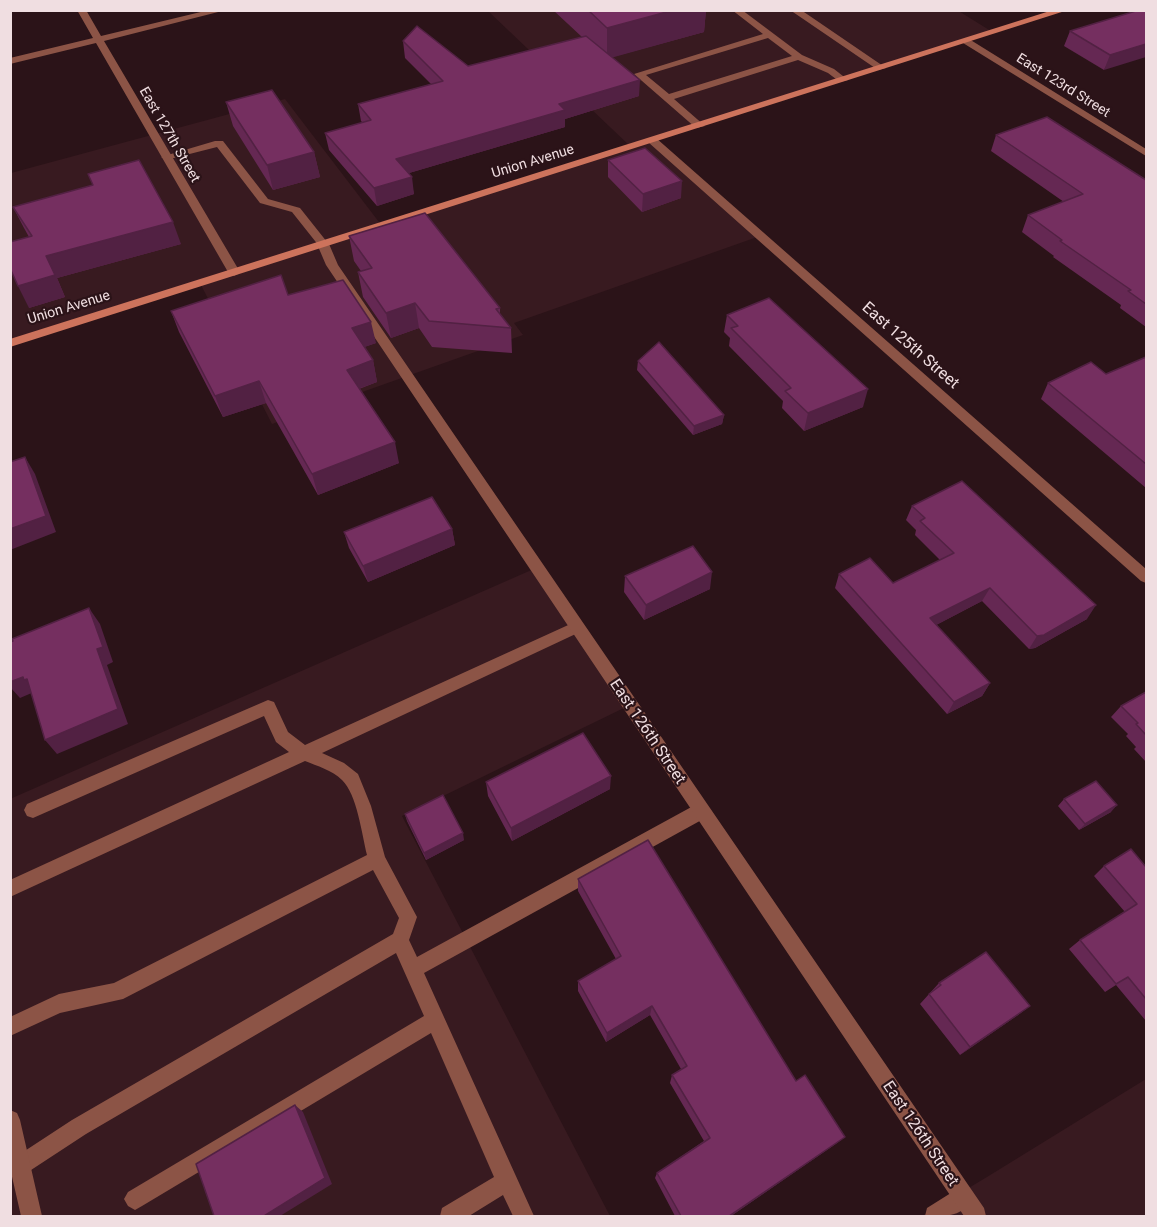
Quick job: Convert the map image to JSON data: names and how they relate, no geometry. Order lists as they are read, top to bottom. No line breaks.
{"streets":{"main road":["Union Avenue"],"street":["East 123rd Street","East 127th Street","East 125th Street","East 126th Street"]},"crossings":[["East 123rd Street","Union Avenue"],["East 127th Street","Union Avenue"],["East 127th Street","East 126th Street"],["Union Avenue","East 125th Street"],["Union Avenue","East 126th Street"]]}
